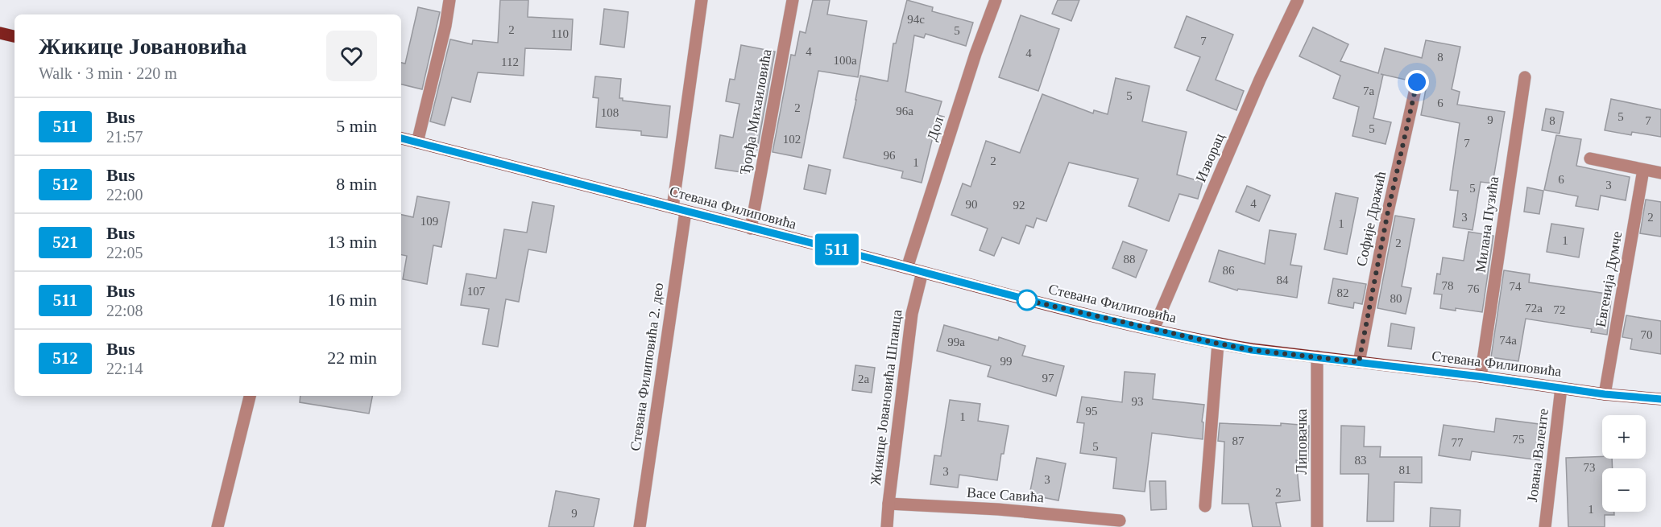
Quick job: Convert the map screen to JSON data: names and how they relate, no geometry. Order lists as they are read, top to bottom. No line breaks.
{"streets":{"main road":["Стевана Филиповића"],"street":["Ђорђа Михаиловића","Дол","Изворац","Софије Дражић","Милана Пузића","Евгенија Думче","Стевана Филиповића 2. део","Жикице Јовановића Шпанца","Липовачка","Јована Валенте","Васе Савића"]},"crossings":[["Ђорђа Михаиловића","Стевана Филиповића"],["Дол","Стевана Филиповића"],["Изворац","Стевана Филиповића"],["Стевана Филиповића","Софије Дражић"],["Стевана Филиповића","Милана Пузића"],["Стевана Филиповића","Евгенија Думче"],["Стевана Филиповића","Стевана Филиповића 2. део"],["Стевана Филиповића","Жикице Јовановића Шпанца"],["Стевана Филиповића","Липовачка"],["Стевана Филиповића","Јована Валенте"],["Жикице Јовановића Шпанца","Васе Савића"]],"lines":["bus line 511"],"house_numbers":["94c","2","5","110","7","4","4","8","100a","112","7a","5","6","2","96a","108","5","9","8","7","5","102","7","96","2","1","6","3","5","4","90","92","3","2","109","1","1","2","88","86","84","78","74","76","107","82","80","72a","72","70","74a","99a","99","97","2a","93","95","1","75","87","77","5","83","73","81","3","3","2","1","9"],"page":{"on_map":"511","heading":["Жикице Јовановића","Walk · 3 min · 220 m"],"list":[{"mark":"511","name":"Bus","note":"21:57","value":"5 min"},{"mark":"512","name":"Bus","note":"22:00","value":"8 min"},{"mark":"521","name":"Bus","note":"22:05","value":"13 min"},{"mark":"511","name":"Bus","note":"22:08","value":"16 min"},{"mark":"512","name":"Bus","note":"22:14","value":"22 min"}],"map_buttons":["+","−"]}}
